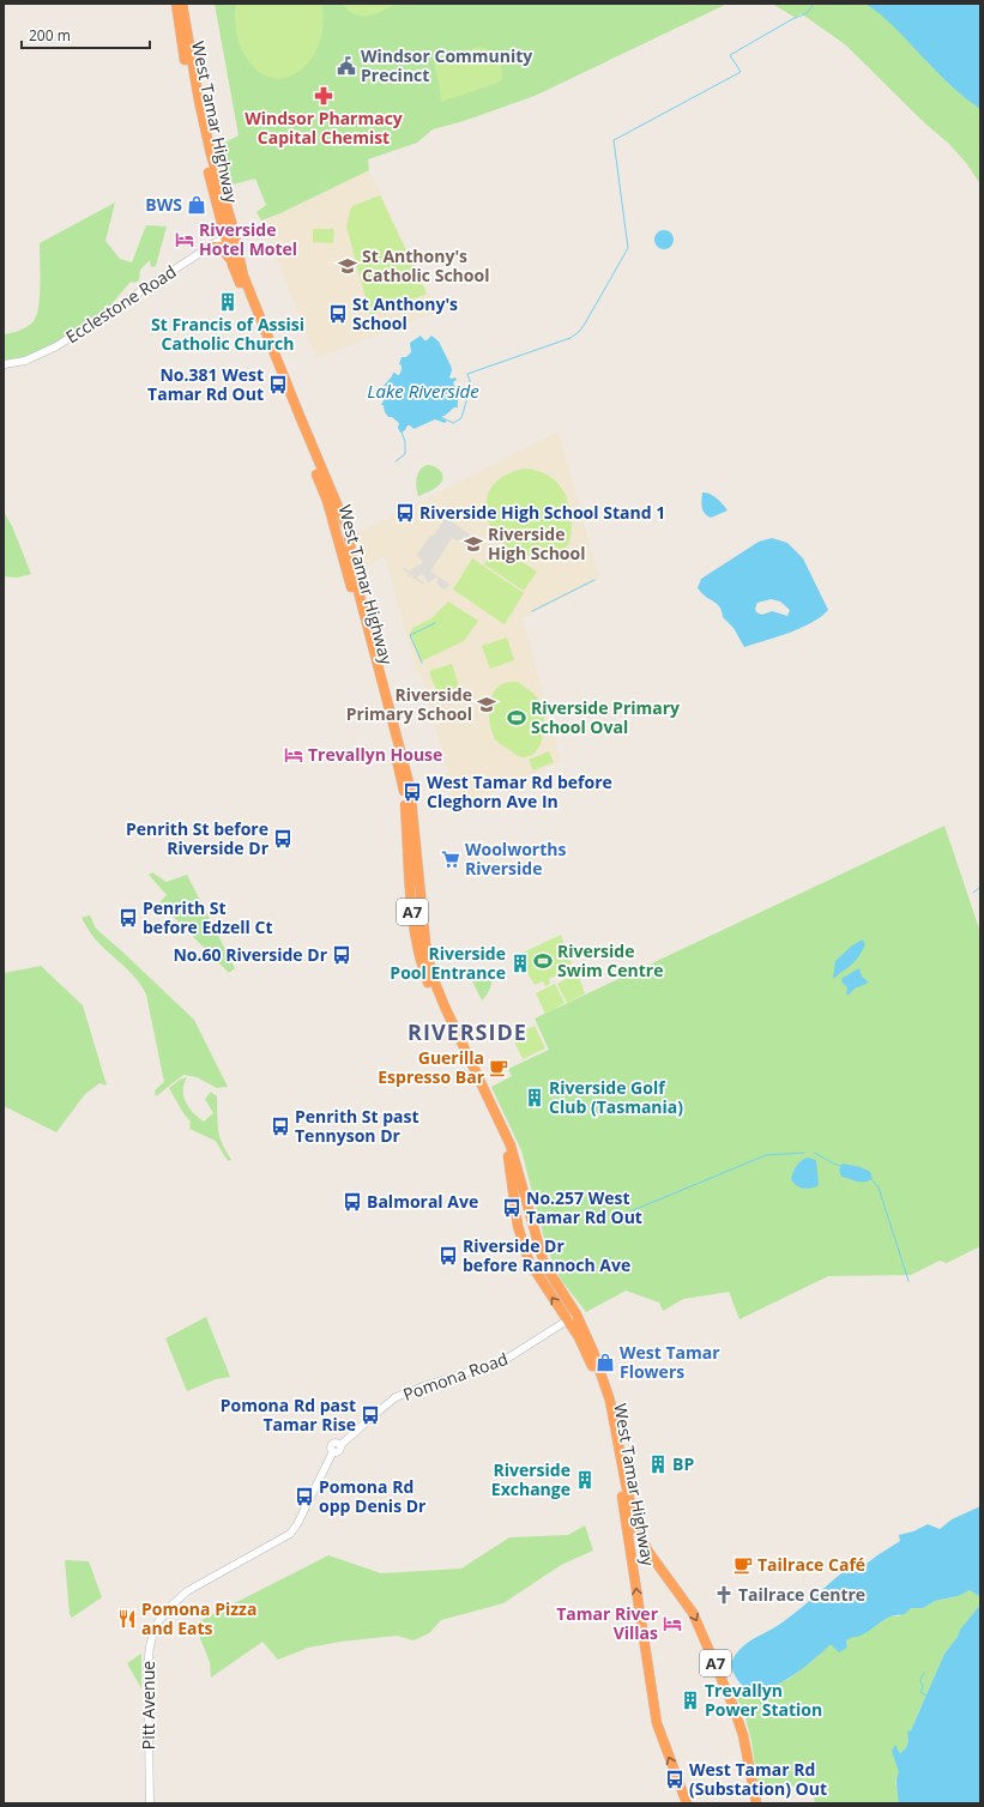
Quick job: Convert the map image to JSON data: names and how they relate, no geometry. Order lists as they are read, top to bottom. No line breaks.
{"streets":{"highway":["West Tamar Highway","A7"],"street":["Ecclestone Road","Pomona Road","Pitt Avenue"]},"crossings":[["West Tamar Highway","Ecclestone Road"],["West Tamar Highway","A7"],["West Tamar Highway","Pomona Road"],["Pomona Road","Pitt Avenue"]],"districts":["RIVERSIDE"],"water":["Lake Riverside"],"places":{"public building":["Windsor Community Precinct"],"pharmacy":["Windsor Pharmacy Capital Chemist"],"shop":["BWS","West Tamar Flowers"],"hotel":["Riverside Hotel Motel","Trevallyn House","Tamar River Villas"],"school or university":["St Anthony's Catholic School","Riverside High School","Riverside Primary School"],"building":["St Francis of Assisi Catholic Church","Riverside Pool Entrance","Riverside Golf Club (Tasmania)","BP","Riverside Exchange","Trevallyn Power Station"],"bus stop":["St Anthony's School","No.381 West Tamar Rd Out","Riverside High School Stand 1","West Tamar Rd before Cleghorn Ave In","Penrith St before Riverside Dr","Penrith St before Edzell Ct","No.60 Riverside Dr","Penrith St past Tennyson Dr","Balmoral Ave","No.257 West Tamar Rd Out","Riverside Dr before Rannoch Ave","Pomona Rd past Tamar Rise","Pomona Rd opp Denis Dr","West Tamar Rd (Substation) Out"],"sports":["Riverside Primary School Oval","Riverside Swim Centre"],"supermarket":["Woolworths Riverside"],"cafe":["Guerilla Espresso Bar","Tailrace Café"],"church":["Tailrace Centre"],"restaurant":["Pomona Pizza and Eats"]},"scale_bar":"200 m"}
